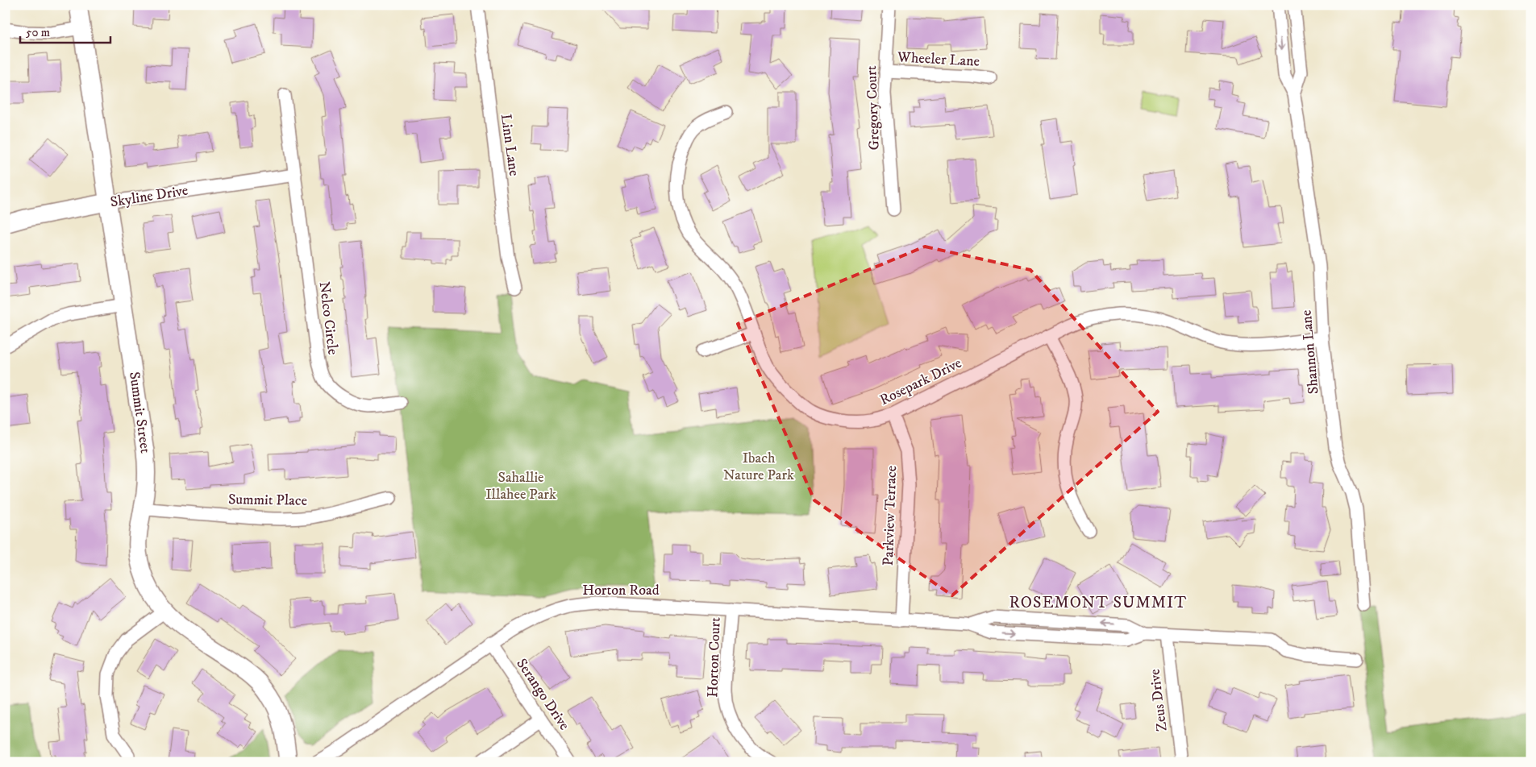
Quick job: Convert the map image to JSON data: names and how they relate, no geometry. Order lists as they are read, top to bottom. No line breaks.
{"streets":{"street":["Wheeler Lane","Gregory Court","Linn Lane","Skyline Drive","Nelco Circle","Shannon Lane","Rosepark Drive","Summit Street","Summit Place","Parkview Terrace","Horton Road","Horton Court","Serango Drive","Zeus Drive"]},"crossings":[["Wheeler Lane","Gregory Court"],["Skyline Drive","Nelco Circle"],["Skyline Drive","Summit Street"],["Shannon Lane","Rosepark Drive"],["Rosepark Drive","Parkview Terrace"],["Summit Street","Summit Place"],["Parkview Terrace","Horton Road"],["Horton Road","Horton Court"],["Horton Road","Serango Drive"],["Horton Road","Zeus Drive"]],"districts":["ROSEMONT SUMMIT"],"parks":["Ibach Nature Park","Sahallie Illahee Park"],"scale_bar":"50 m"}
